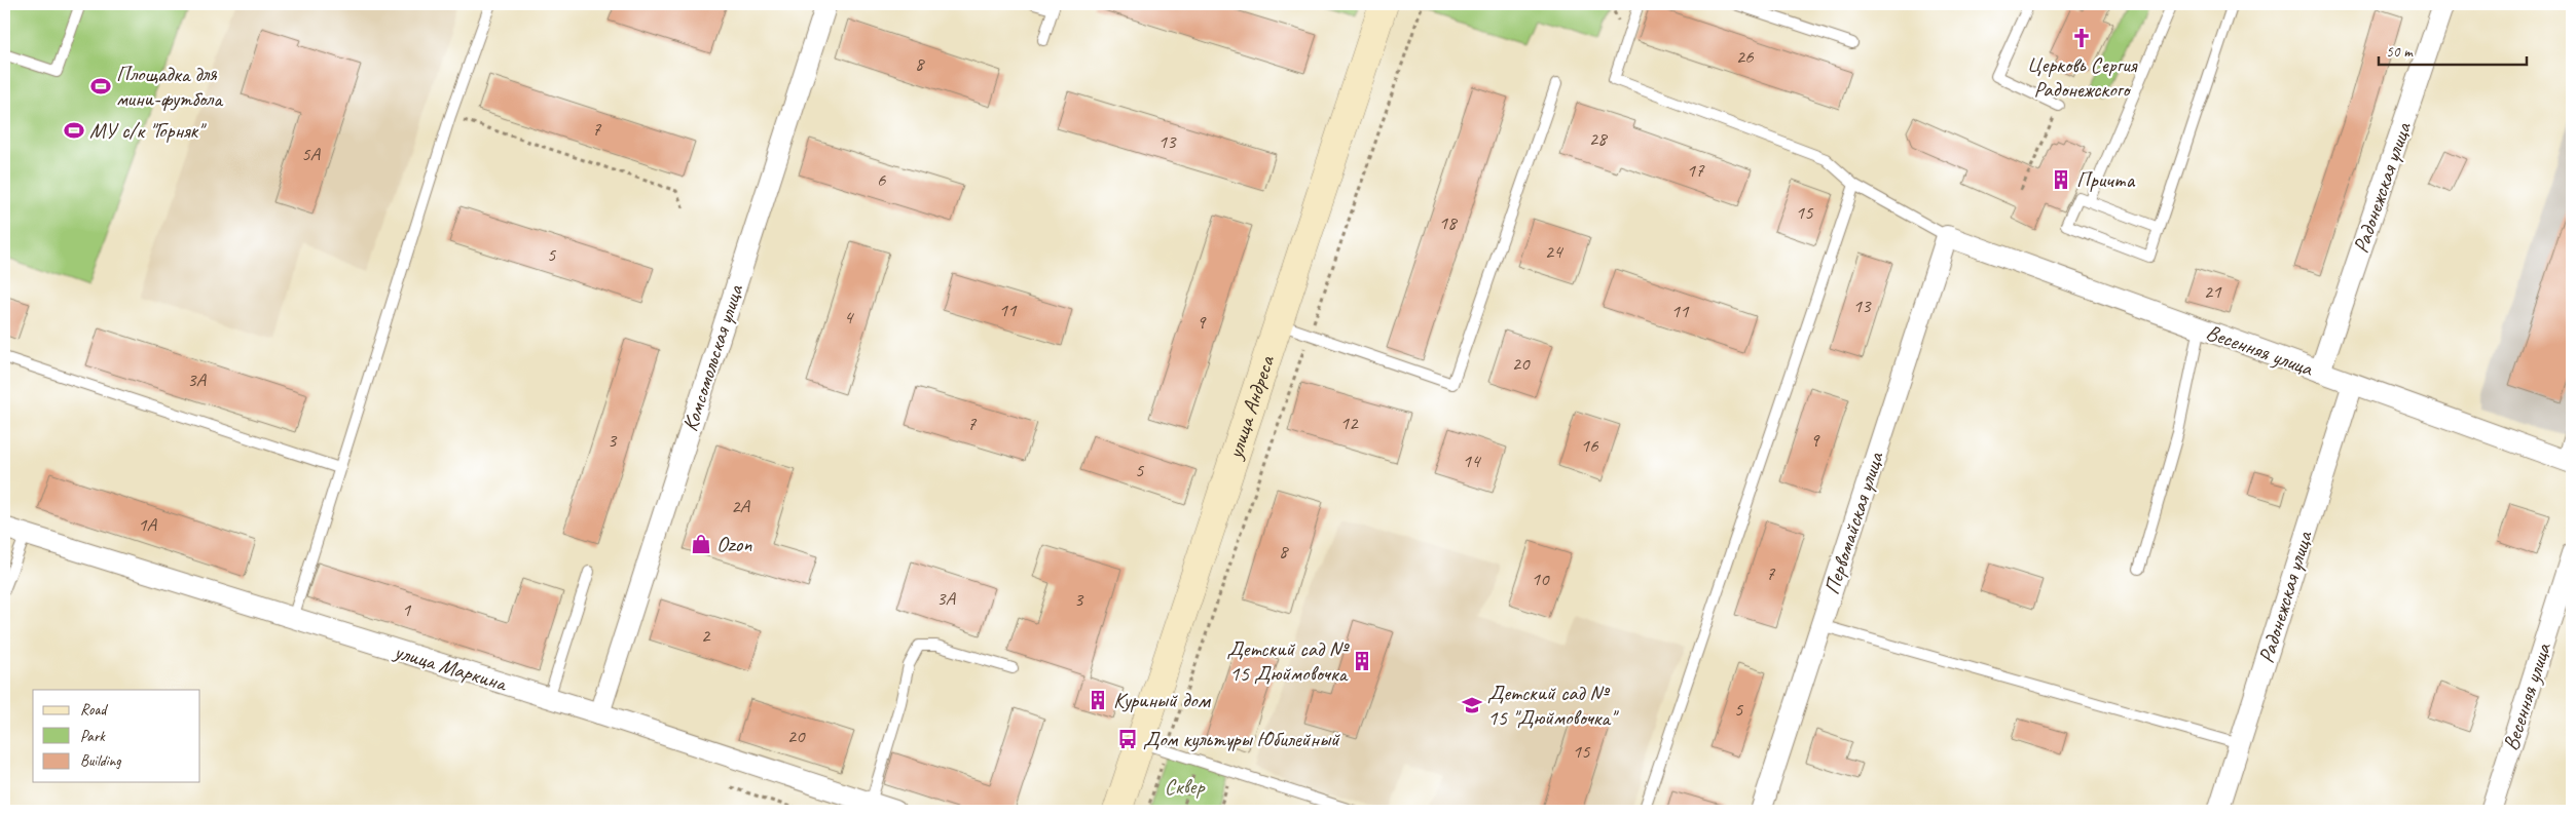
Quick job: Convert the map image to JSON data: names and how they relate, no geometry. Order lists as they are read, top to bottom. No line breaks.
{"streets":{"street":["Радонежская улица","Весенняя улица","Комсомольская улица","улица Андреса","Первомайская улица","улица Маркина"]},"crossings":[["Радонежская улица","Весенняя улица"],["Весенняя улица","Первомайская улица"],["Комсомольская улица","улица Маркина"]],"parks":["Сквер"],"places":{"church":["Церковь Сергия Радонежского"],"sports":["Площадка для мини-футбола","МУ с/к \"Горняк\""],"building":["Причта","Детский сад № 15 Дюймовочка","Куриный дом"],"shop":["Ozon"],"school or university":["Детский сад № 15 \"Дюймовочка\""],"bus stop":["Дом культуры Юбилейный"]},"house_numbers":["26","8","7","28","13","5А","17","6","15","18","24","5","21","13","11","11","4","9","20","3А","12","7","3","9","16","14","5","2А","1А","8","7","10","3А","3","1","2","5","20","15"],"legend":["Road","Park","Building"],"scale_bar":"50 m"}
